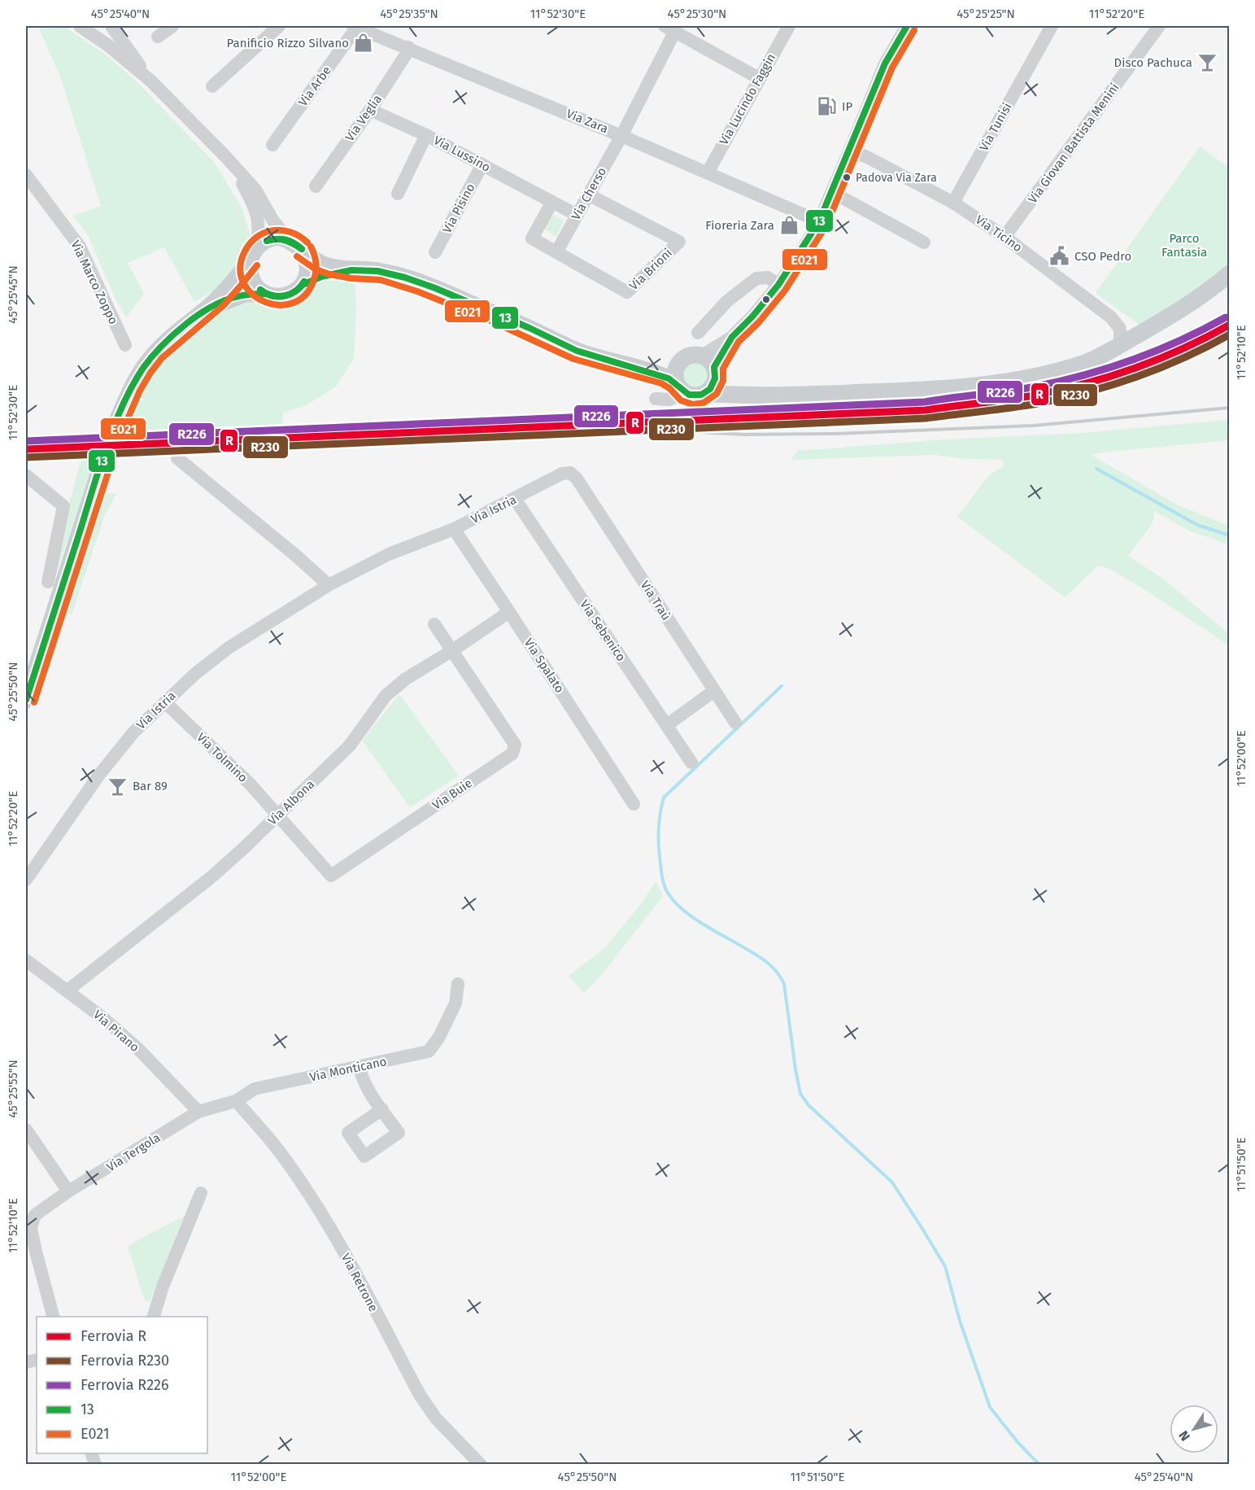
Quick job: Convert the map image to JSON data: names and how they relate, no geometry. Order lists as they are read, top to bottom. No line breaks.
{"streets":{"street":["Via Arbe","Via Lucindo Faggin","Via Veglia","Via Zara","Via Tunisi","Via Giovan Battista Menini","Via Lussino","Via Cherso","Via Pisino","Via Ticino","Via Brioni","Via Marco Zoppo","Via Istria","Via Traù","Via Sebenico","Via Spalato","Via Tolmino","Via Buie","Via Albona","Via Pirano","Via Monticano","Via Tergola","Via Retrone"]},"crossings":[["Via Arbe","Via Zara"],["Via Lucindo Faggin","Via Zara"],["Via Veglia","Via Zara"],["Via Veglia","Via Lussino"],["Via Zara","Via Cherso"],["Via Tunisi","Via Ticino"],["Via Giovan Battista Menini","Via Ticino"],["Via Lussino","Via Cherso"],["Via Lussino","Via Pisino"],["Via Cherso","Via Brioni"],["Via Istria","Via Traù"],["Via Istria","Via Sebenico"],["Via Istria","Via Spalato"],["Via Istria","Via Tolmino"],["Via Spalato","Via Albona"],["Via Tolmino","Via Buie"],["Via Tolmino","Via Albona"],["Via Buie","Via Albona"],["Via Albona","Via Pirano"],["Via Pirano","Via Monticano"],["Via Pirano","Via Tergola"],["Via Monticano","Via Tergola"],["Via Monticano","Via Retrone"]],"parks":["Parco Fantasia"],"places":{"shop":["Panificio Rizzo Silvano","Fioreria Zara"],"bar":["Disco Pachuca","Bar 89"],"fuel station":["IP"],"other":["Padova Via Zara"],"public building":["CSO Pedro"]},"lines":["transit line 13","transit line E021","rail line R226","rail line R","rail line R230"],"legend":["Ferrovia R","Ferrovia R230","Ferrovia R226","13","E021"],"north":"bottom left","coordinates":["45°25'40\"N","45°25'35\"N","11°52'30\"E","45°25'30\"N","45°25'25\"N","11°52'20\"E","45°25'45\"N","11°52'10\"E","45°25'50\"N","11°52'00\"E","45°25'55\"N","11°51'50\"E"]}
